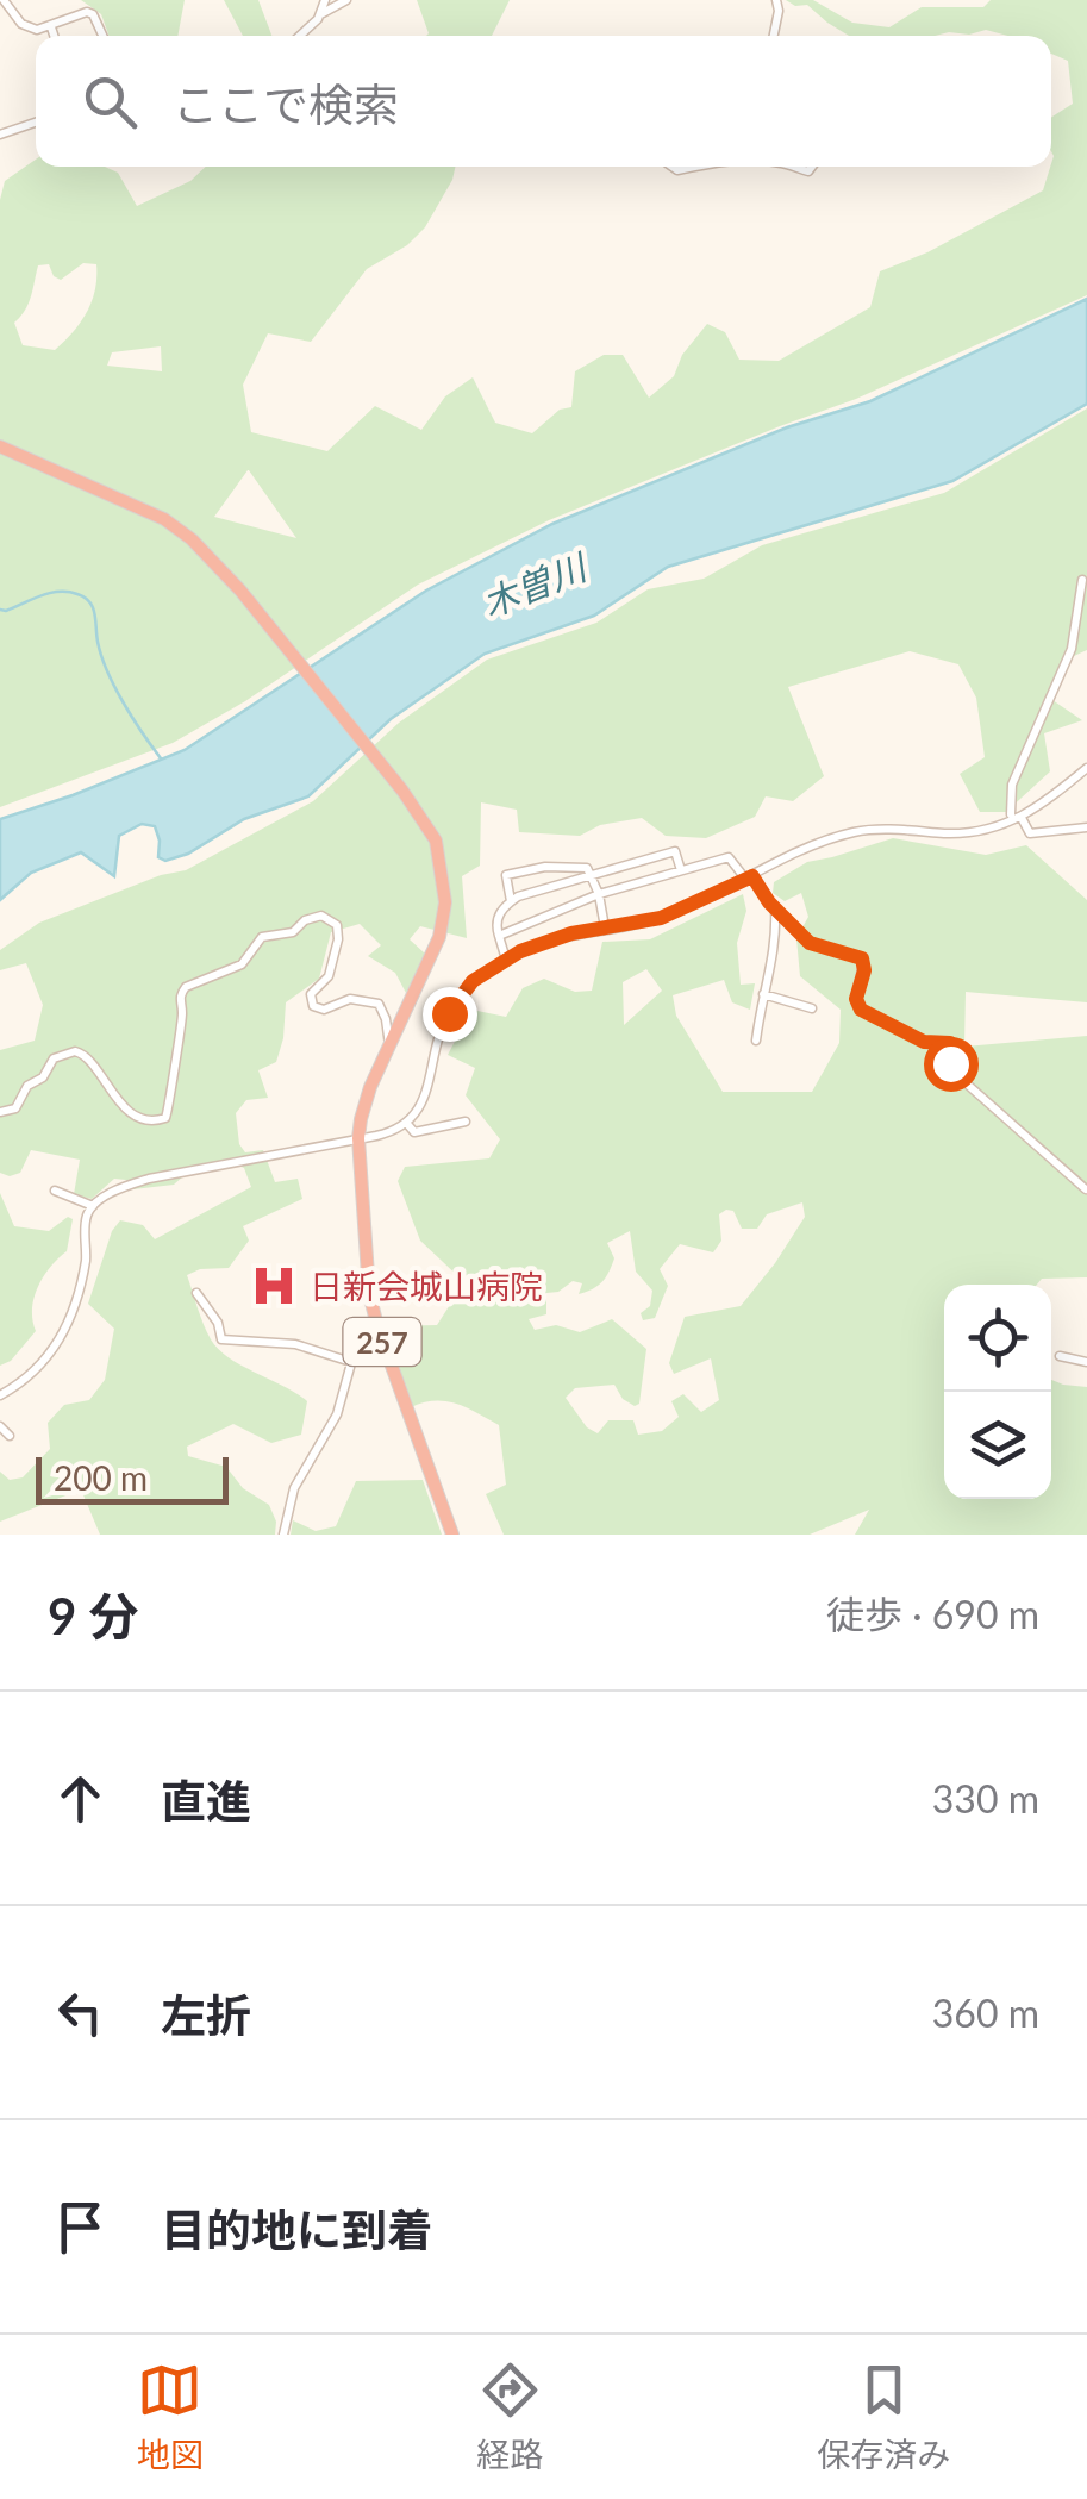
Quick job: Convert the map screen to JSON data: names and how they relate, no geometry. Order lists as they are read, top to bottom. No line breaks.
{"streets":{"highway":["257"]},"water":["木曽川"],"places":{"hospital":["日新会城山病院"]},"scale_bar":"200 m","page":{"search":"ここで検索","scale":"200 m","heading":["9 分","徒歩 · 690 m"],"list":[["直進","330 m"],["左折","360 m"],"目的地に到着"],"nav":["地図","経路","保存済み"]}}
